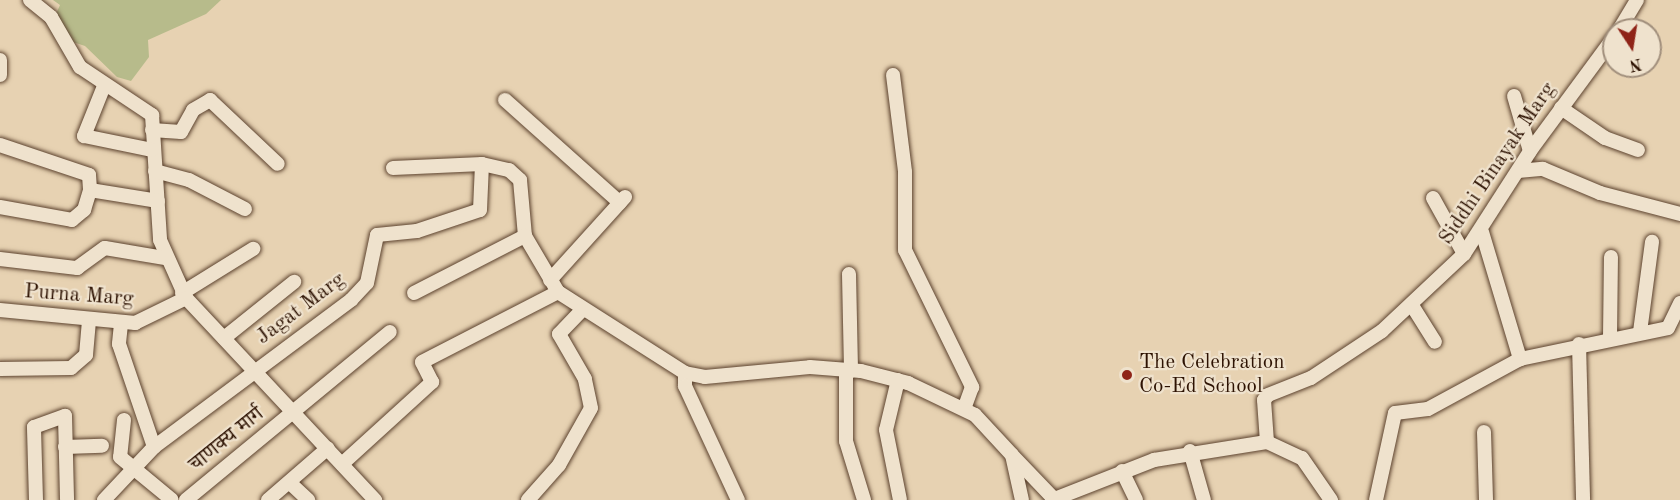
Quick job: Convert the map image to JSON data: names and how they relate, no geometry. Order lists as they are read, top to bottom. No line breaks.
{"streets":{"street":["Siddhi Binayak Marg","Purna Marg","Jagat Marg","चाणक्य मार्ग"]},"places":["The Celebration Co-Ed School"],"north":"bottom"}
